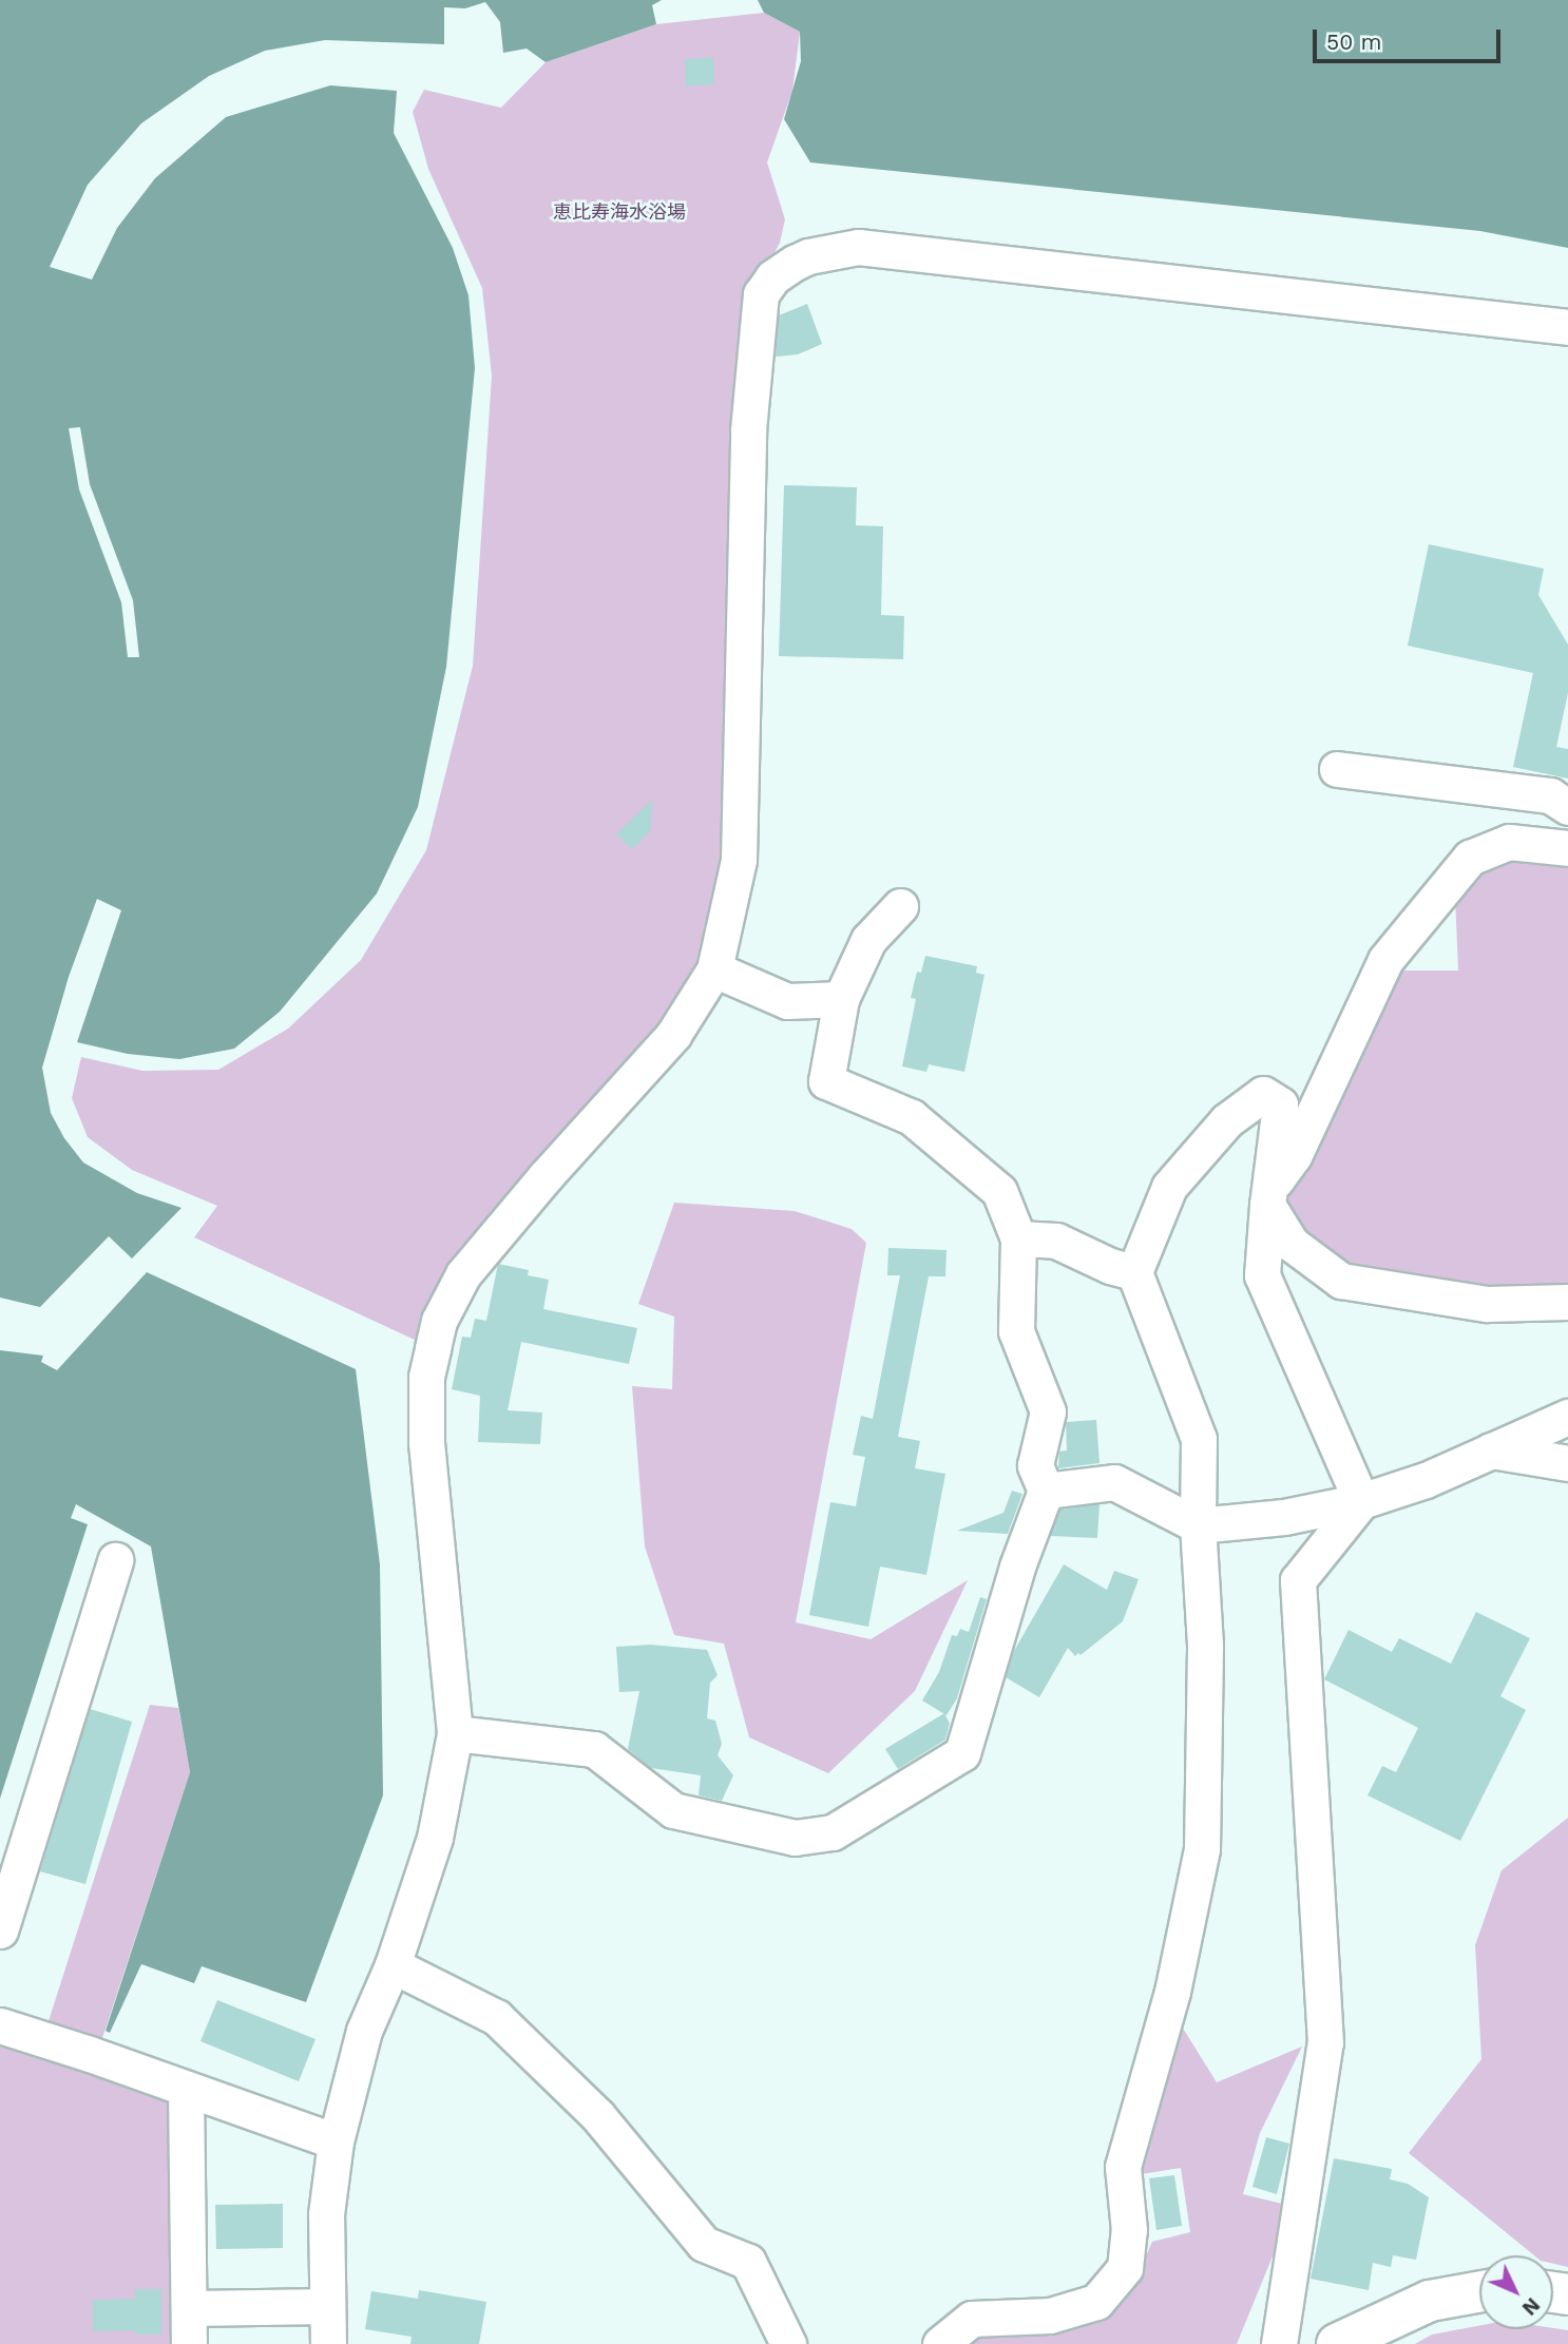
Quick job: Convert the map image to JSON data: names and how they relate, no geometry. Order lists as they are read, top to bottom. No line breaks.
{"parks":["恵比寿海水浴場"],"scale_bar":"50 m","north":"bottom right"}
